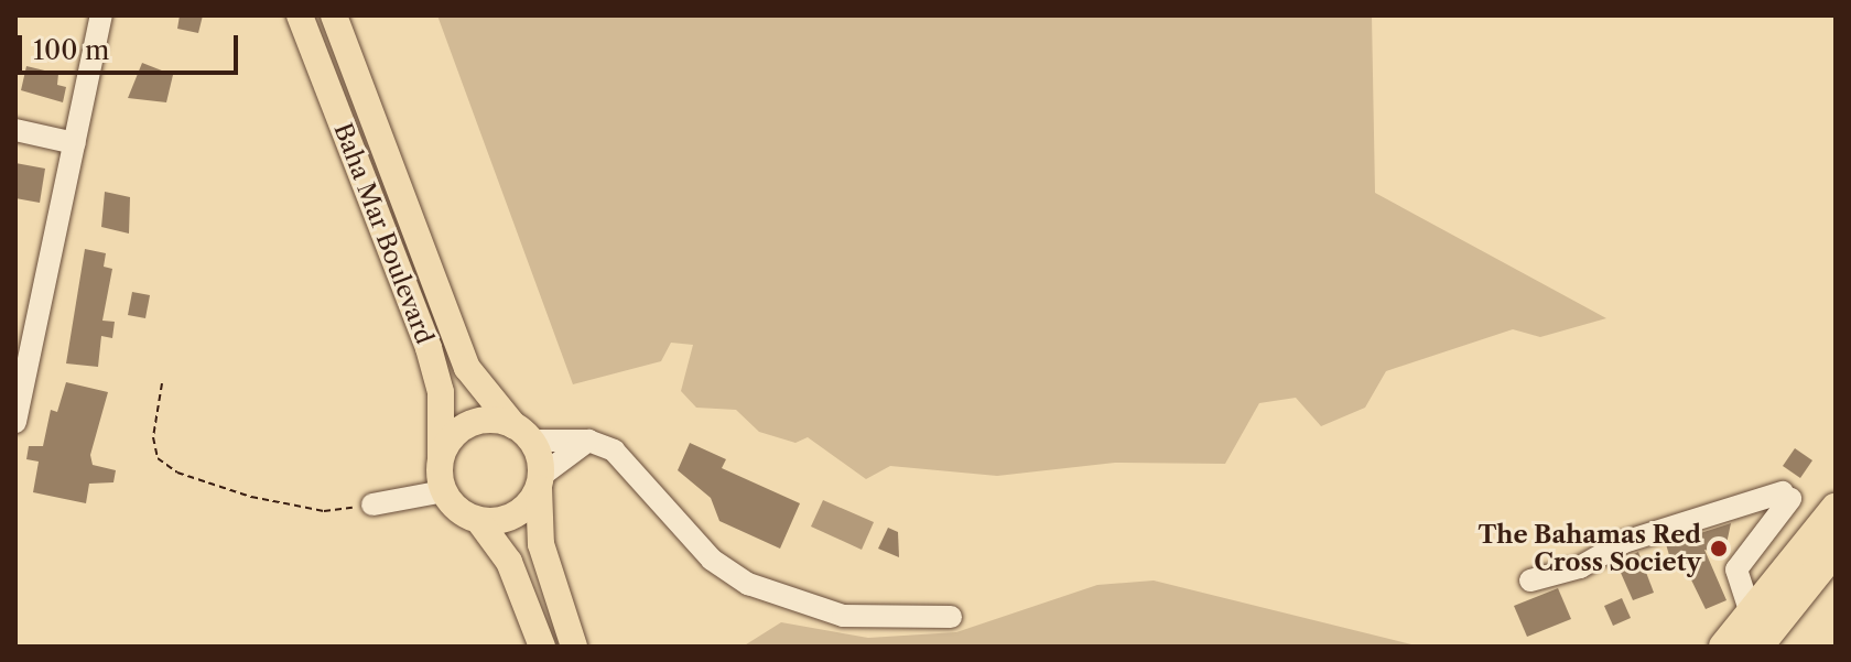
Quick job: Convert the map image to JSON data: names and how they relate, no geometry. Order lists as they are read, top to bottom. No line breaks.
{"streets":{"main road":["Baha Mar Boulevard"]},"places":["The Bahamas Red Cross Society"],"scale_bar":"100 m"}
